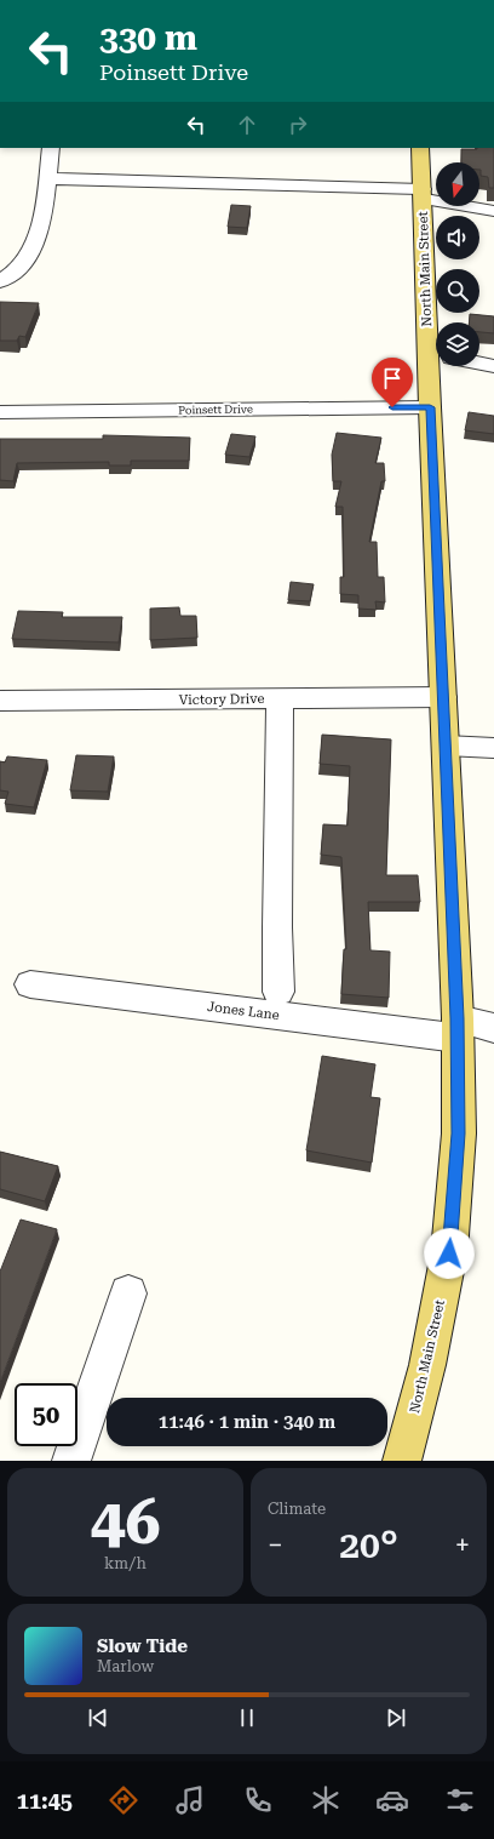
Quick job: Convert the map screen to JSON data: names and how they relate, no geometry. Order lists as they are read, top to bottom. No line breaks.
{"streets":{"main road":["North Main Street"],"street":["Poinsett Drive","Victory Drive","Jones Lane"]},"crossings":[["North Main Street","Poinsett Drive"],["North Main Street","Victory Drive"],["North Main Street","Jones Lane"]],"north":"bottom","page":{"turn":["330 m","Poinsett Drive"],"limit":"50","trip":"11:46 · 1 min · 340 m","tile":[["46","km/h"],"Climate"],"heat":["−","20°","+"],"song":["Slow Tide","Marlow"],"tabs":"11:45"}}
